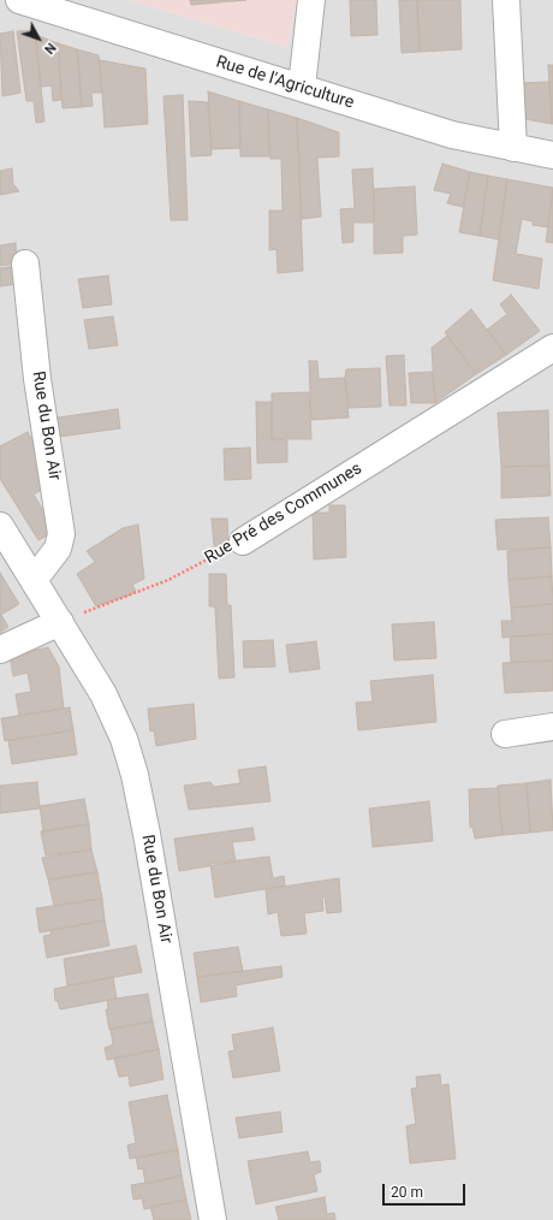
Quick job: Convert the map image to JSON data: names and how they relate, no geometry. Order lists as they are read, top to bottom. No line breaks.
{"streets":{"street":["Rue de l'Agriculture","Rue du Bon Air","Rue Pré des Communes"]},"crossings":[["Rue du Bon Air","Rue Pré des Communes"]],"scale_bar":"20 m","north":"bottom right"}
